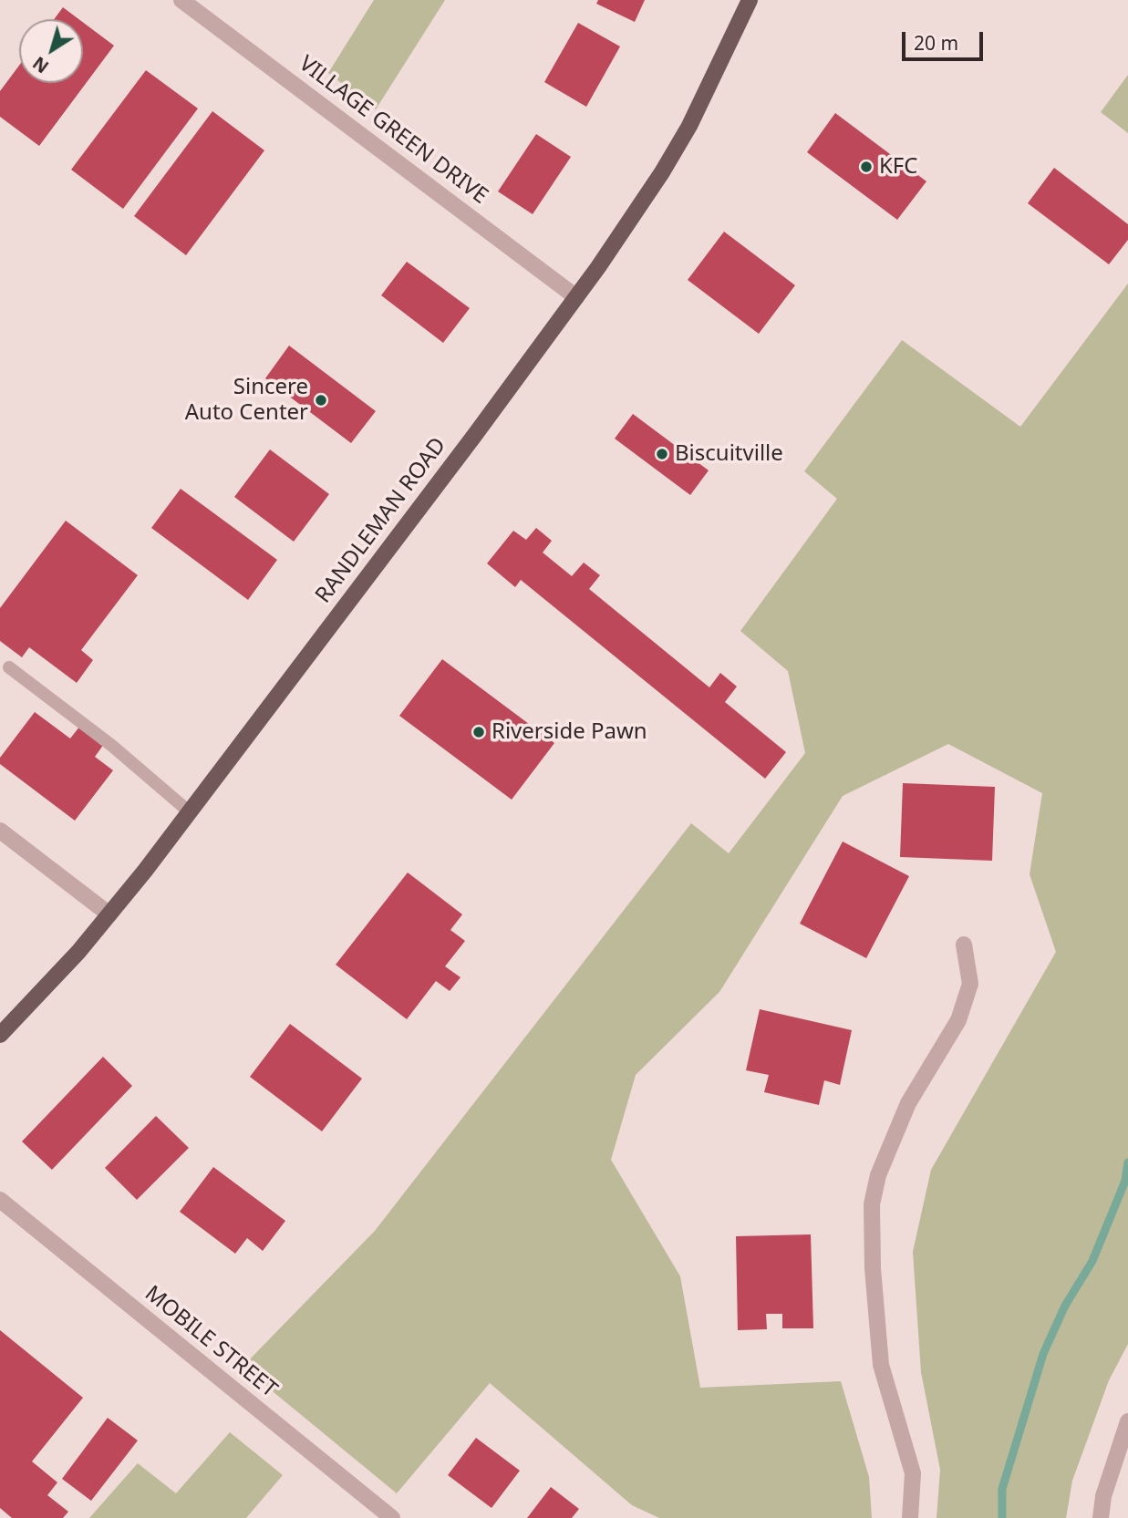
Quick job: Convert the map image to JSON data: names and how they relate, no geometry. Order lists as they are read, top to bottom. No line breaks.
{"streets":{"main road":["RANDLEMAN ROAD"],"street":["VILLAGE GREEN DRIVE","MOBILE STREET"]},"crossings":[["VILLAGE GREEN DRIVE","RANDLEMAN ROAD"]],"places":["KFC","Sincere Auto Center","Biscuitville","Riverside Pawn"],"scale_bar":"20 m","north":"bottom left"}
